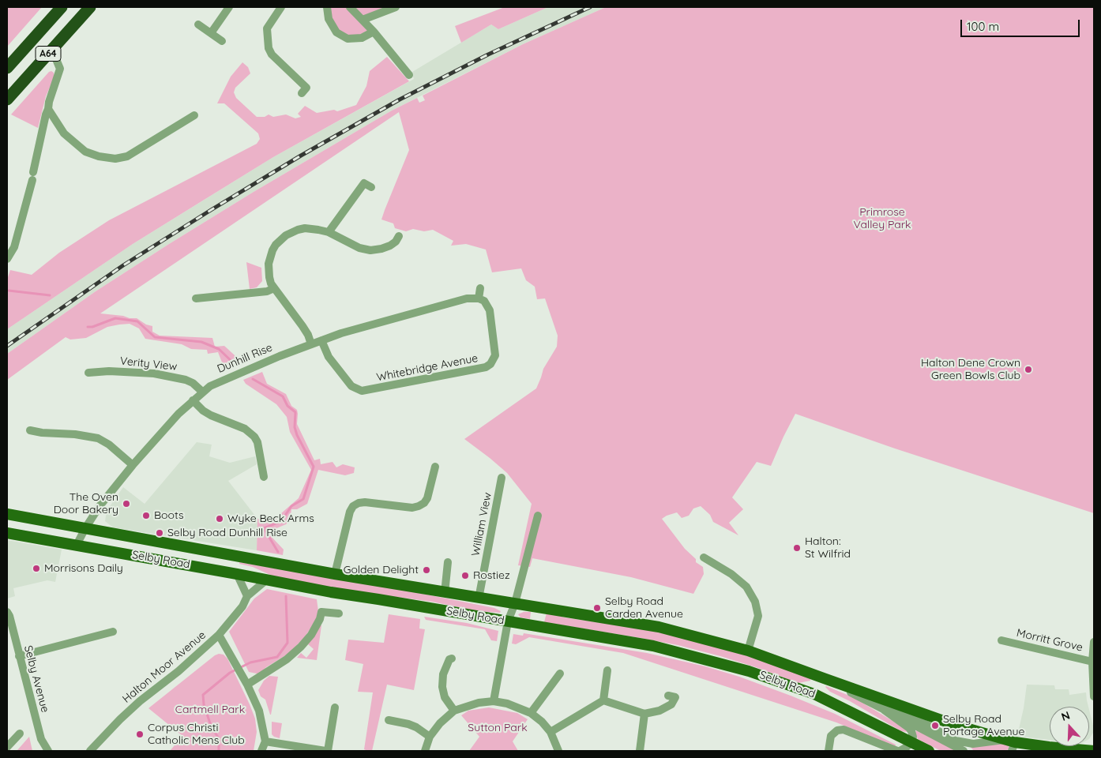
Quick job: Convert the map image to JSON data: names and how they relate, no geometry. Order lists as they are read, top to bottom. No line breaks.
{"streets":{"highway":["A64"],"main road":["Selby Road"],"street":["Dunhill Rise","Verity View","Whitebridge Avenue","William View","Morritt Grove","Halton Moor Avenue","Selby Avenue"]},"crossings":[["Dunhill Rise","Verity View"],["Dunhill Rise","Whitebridge Avenue"],["Dunhill Rise","Selby Road"],["William View","Selby Road"],["Selby Road","Halton Moor Avenue"]],"parks":["Primrose Valley Park","Cartmell Park","Sutton Park"],"places":["Halton Dene Crown Green Bowls Club","The Oven Door Bakery","Boots","Wyke Beck Arms","Selby Road Dunhill Rise","Halton: St Wilfrid","Morrisons Daily","Golden Delight","Rostiez","Selby Road Carden Avenue","Selby Road Portage Avenue","Corpus Christi Catholic Mens Club"],"scale_bar":"100 m","north":"top"}
